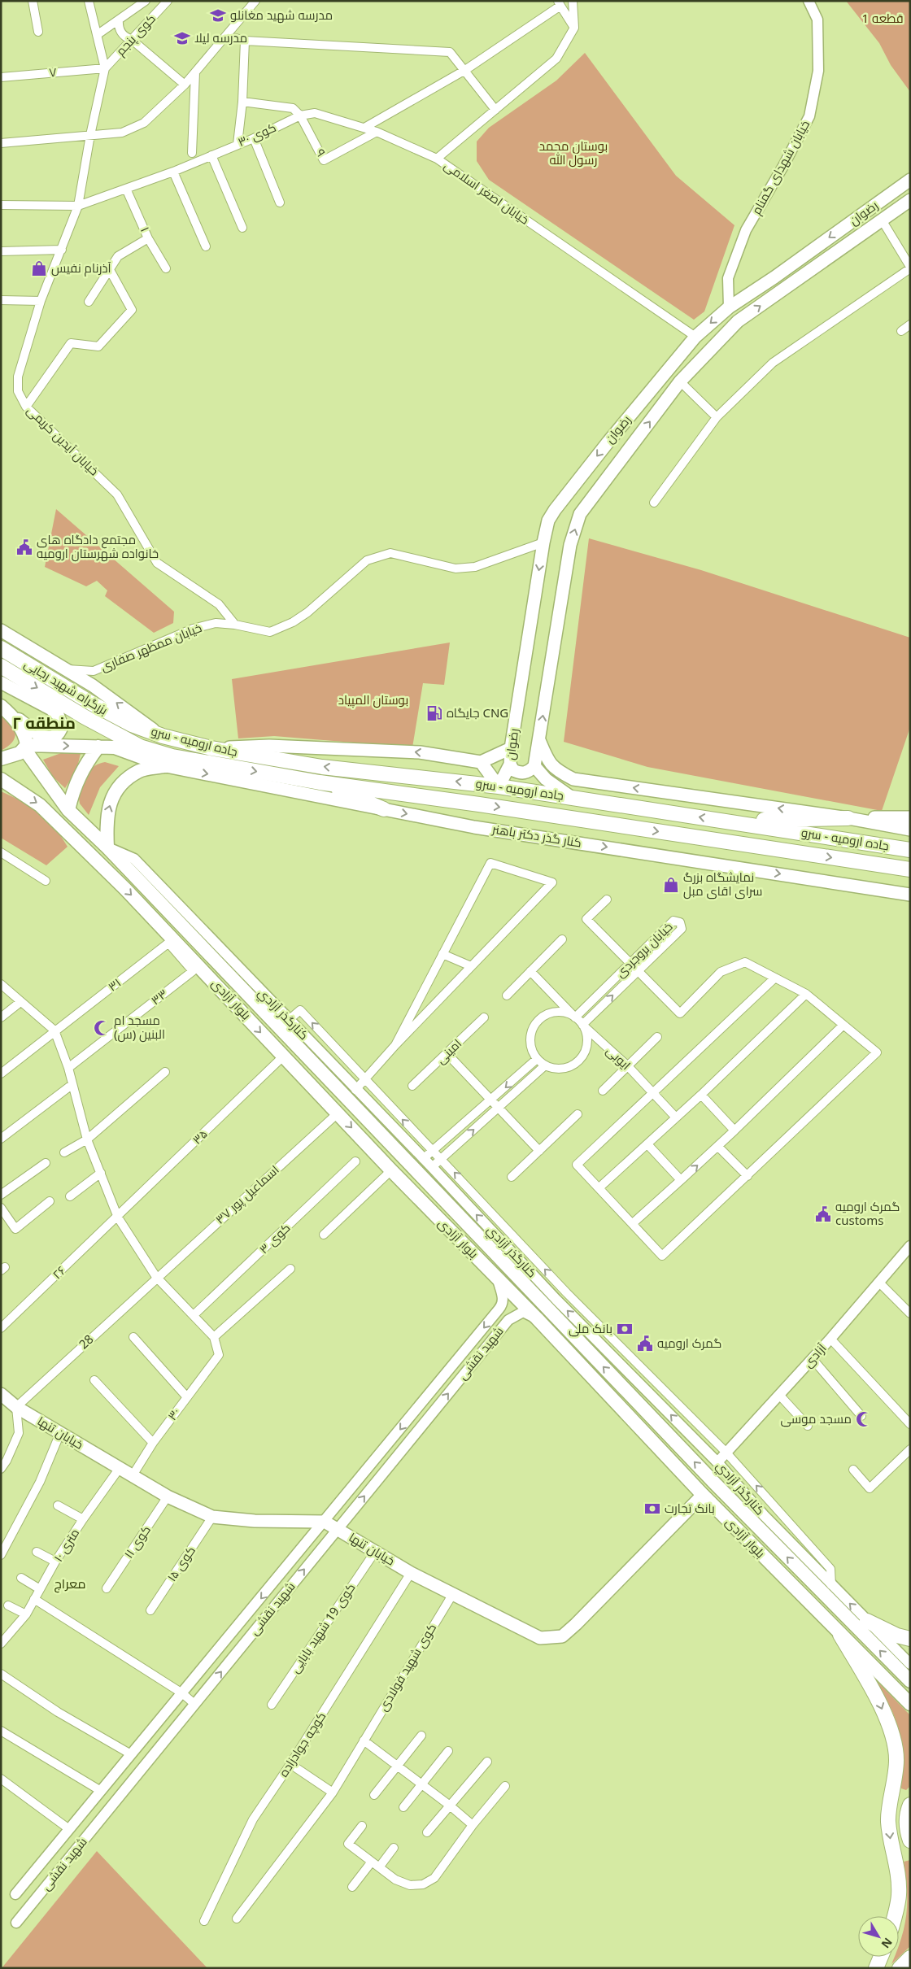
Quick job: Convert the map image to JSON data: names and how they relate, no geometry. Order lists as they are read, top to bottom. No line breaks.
{"streets":{"highway":["بزرگراه شهید رجایی","جاده ارومیه - سرو"],"main road":["رضوان","کنار گذر دکتر باهنر","بلوار آزادی","خیابان تنها"],"street":["کوی پنجم","۷","کوی ۳۰","۹","خیابان شهدای گمنام","خیابان اصغر اسلامی","۱","خیابان آیدین کریمی","خیابان ممظهر صفاری","خیابان بروجردی","۳۱","۳۳","کنارگذر آزادي","امینی","ایوبی","۳۵","اسماعیل پور ۳۷","کوی ۳","۲۶","28","شهید نقشی","آزادی","۳۰","کوی ۱۱","۱۰ متری","کوی ۱۵","کوی 19 شهید بابایی","کوی شهید فولادی","کوچه جوادزاده"]},"crossings":[["کوی پنجم","۷"],["کوی پنجم","خیابان آیدین کریمی"],["۷","خیابان آیدین کریمی"],["کوی ۳۰","۹"],["کوی ۳۰","خیابان اصغر اسلامی"],["کوی ۳۰","۱"],["کوی ۳۰","خیابان آیدین کریمی"],["خیابان شهدای گمنام","رضوان"],["خیابان اصغر اسلامی","رضوان"],["رضوان","خیابان ممظهر صفاری"],["رضوان","جاده ارومیه - سرو"],["خیابان آیدین کریمی","خیابان ممظهر صفاری"],["بزرگراه شهید رجایی","جاده ارومیه - سرو"],["بزرگراه شهید رجایی","کنار گذر دکتر باهنر"],["جاده ارومیه - سرو","کنار گذر دکتر باهنر"],["خیابان بروجردی","ایوبی"],["۳۱","۳۳"],["۳۱","بلوار آزادی"],["۳۳","بلوار آزادی"],["بلوار آزادی","کنارگذر آزادي"],["بلوار آزادی","۳۵"],["بلوار آزادی","اسماعیل پور ۳۷"],["بلوار آزادی","خیابان تنها"],["کنارگذر آزادي","آزادی"],["۳۵","۲۶"],["اسماعیل پور ۳۷","28"],["28","خیابان تنها"],["شهید نقشی","خیابان تنها"],["۳۰","خیابان تنها"],["خیابان تنها","کوی ۱۱"],["خیابان تنها","۱۰ متری"],["خیابان تنها","کوی ۱۵"],["خیابان تنها","کوی 19 شهید بابایی"],["خیابان تنها","کوی شهید فولادی"],["خیابان تنها","کوچه جوادزاده"]],"districts":["منطقه ۲","معراج"],"parks":["قطعه 1","بوستان محمد رسول الله","بوستان المپیاد"],"places":{"school or university":["مدرسه شهید مغانلو","مدرسه لیلا"],"shop":["آذرنام نفیس","نمایشگاه بزرگ سرای اقای مبل"],"public building":["مجتمع دادگاه های خانواده شهرستان ارومیه","گمرک ارومیه customs","گمرک ارومیه"],"fuel station":["جایگاه CNG"],"mosque":["مسجد ام البنین (س)","مسجد موسی"],"bank":["بانک ملى","بانک تجارت"]},"north":"bottom right"}
